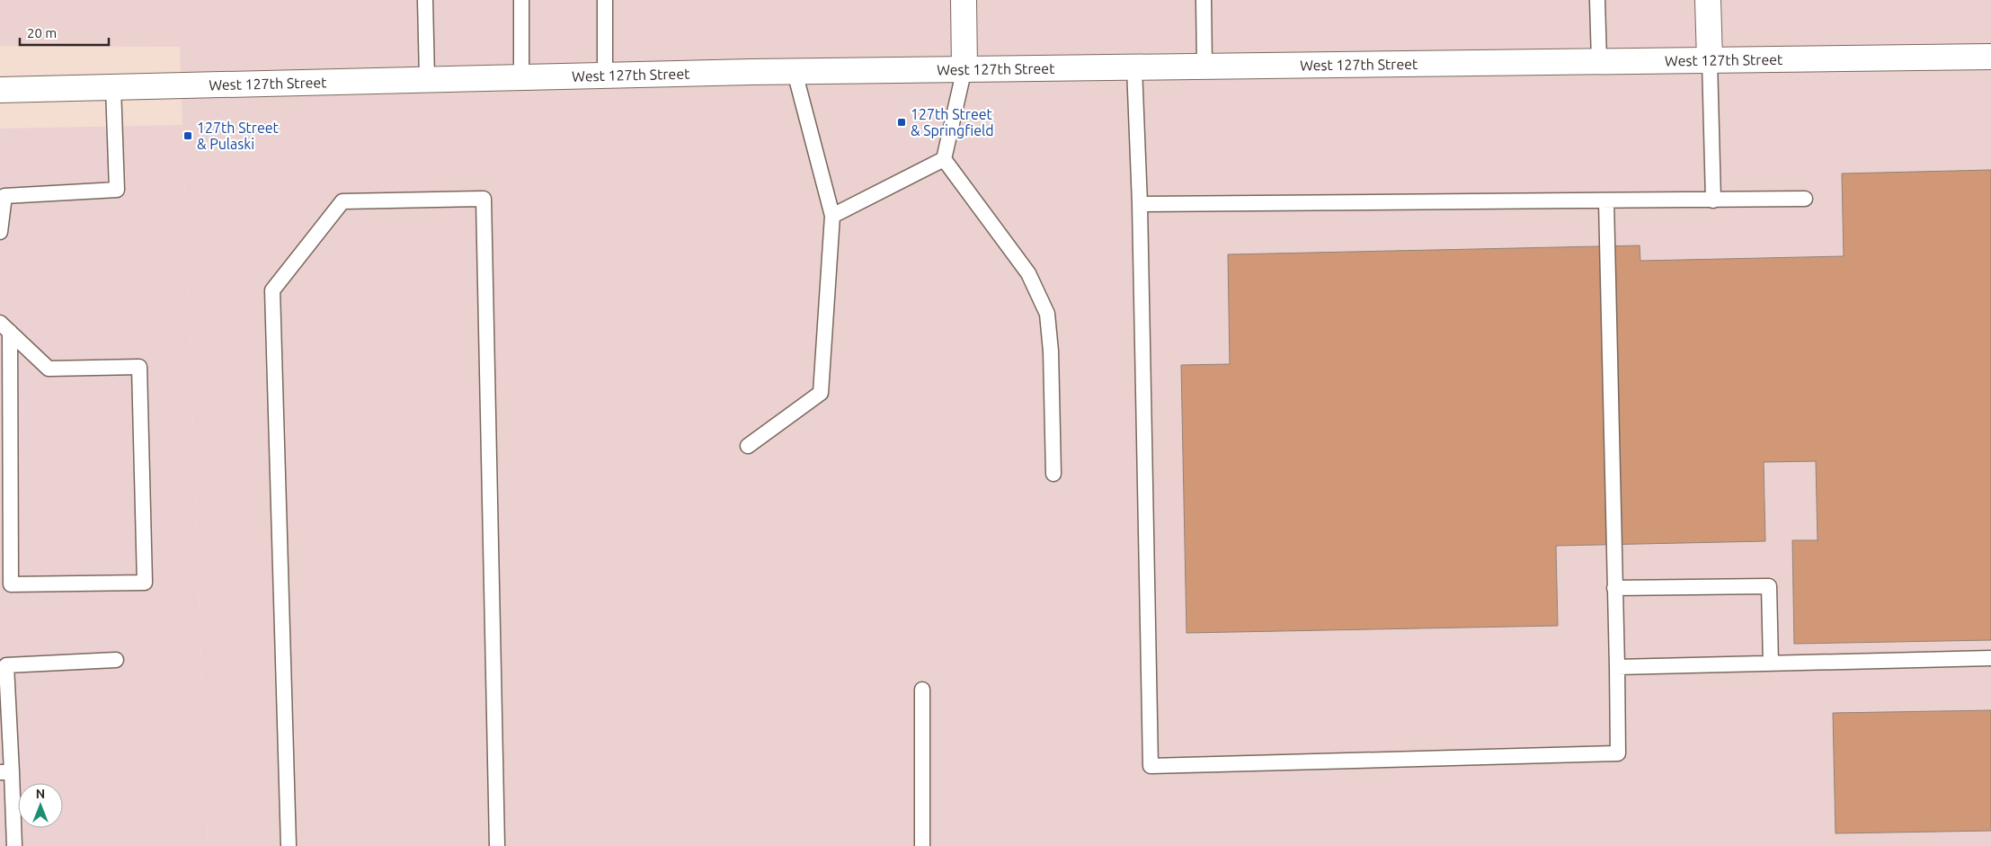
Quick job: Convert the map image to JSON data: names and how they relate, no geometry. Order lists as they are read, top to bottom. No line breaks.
{"streets":{"main road":["West 127th Street"]},"places":{"transit":["127th Street & Springfield","127th Street & Pulaski"]},"scale_bar":"20 m","north":"top"}
